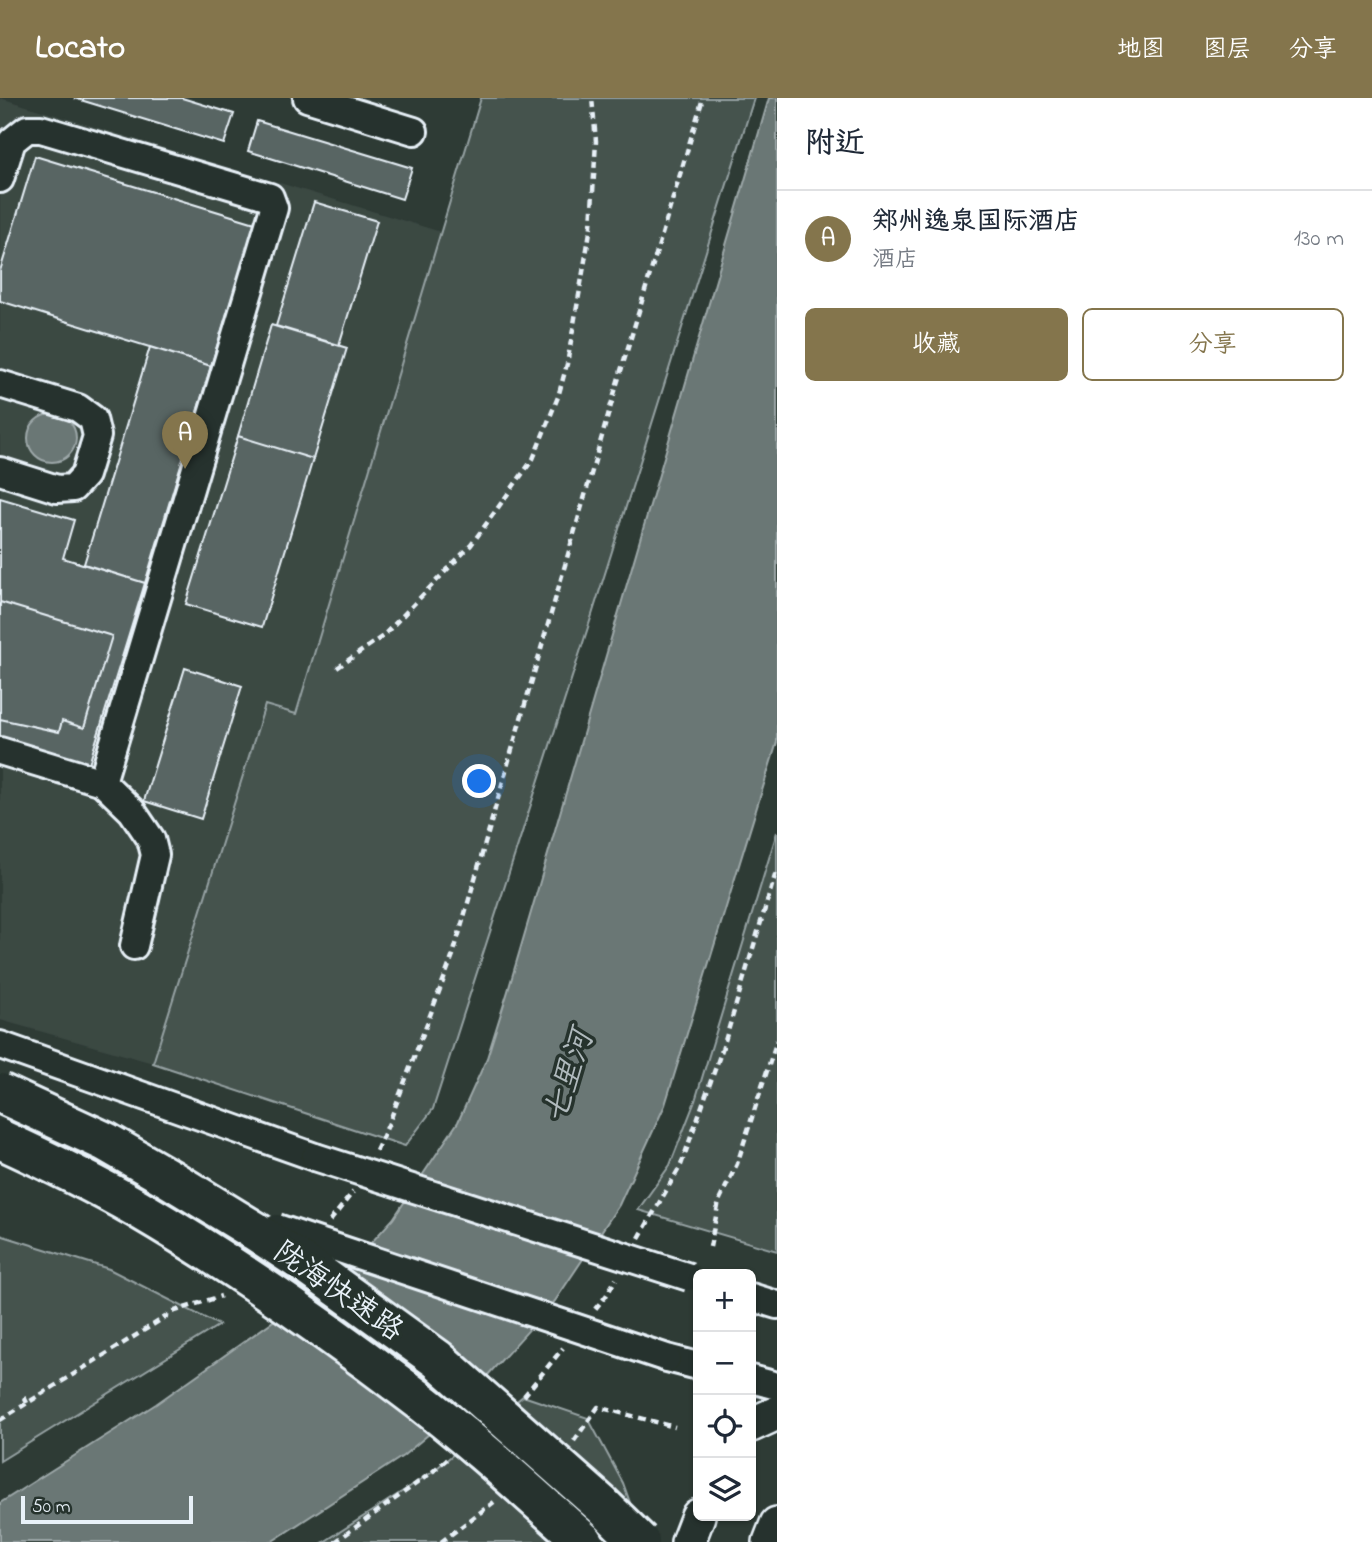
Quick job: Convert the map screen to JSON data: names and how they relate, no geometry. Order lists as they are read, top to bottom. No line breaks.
{"streets":{"highway":["陇海快速路"]},"water":["七里河"],"scale_bar":"50 m","page":{"header":"Locato","nav":["地图","图层","分享"],"heading":"附近","list":[{"mark":"A","name":"郑州逸泉国际酒店","note":"酒店","value":"130 m"}],"buttons":["收藏","分享"],"pins":"A","map_buttons":["+","−"],"scale":"50 m"}}
